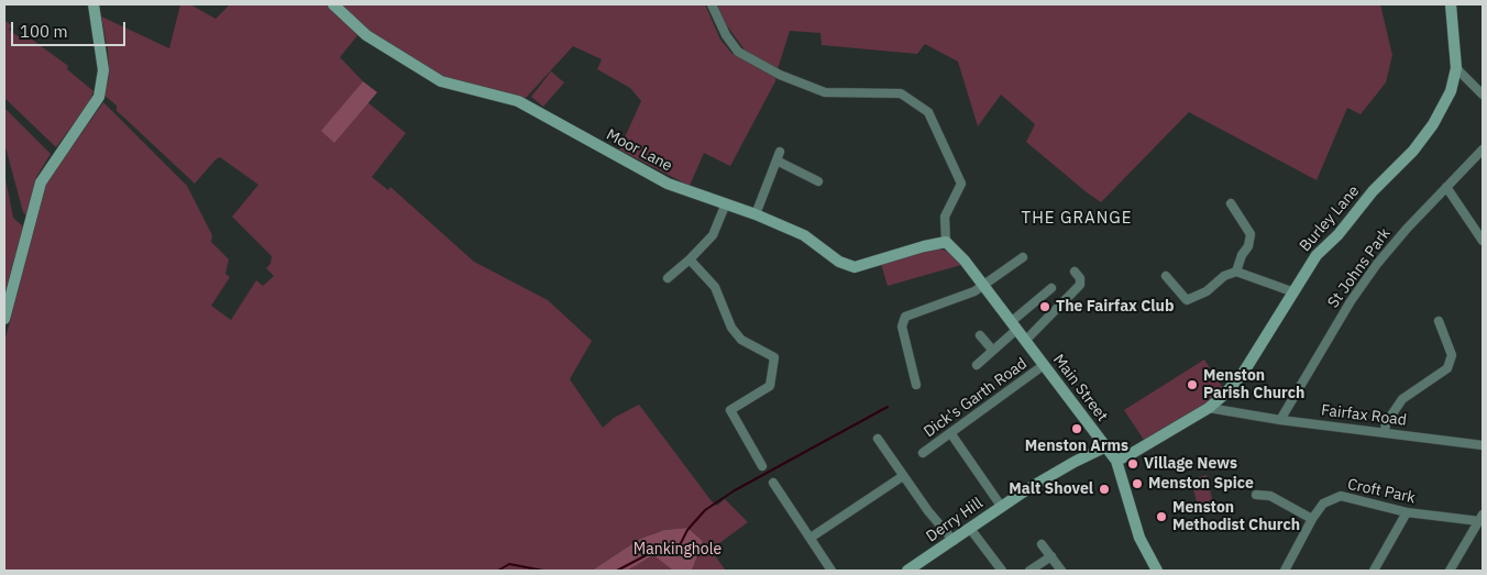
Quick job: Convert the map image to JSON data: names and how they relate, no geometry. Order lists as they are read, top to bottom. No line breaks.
{"streets":{"street":["Moor Lane","Burley Lane","St Johns Park","Main Street","Dick's Garth Road","Fairfax Road","Croft Park","Derry Hill"]},"crossings":[["Moor Lane","Main Street"],["Burley Lane","Main Street"],["Burley Lane","Fairfax Road"],["St Johns Park","Fairfax Road"],["Main Street","Dick's Garth Road"],["Main Street","Derry Hill"]],"districts":["THE GRANGE"],"parks":["Mankinghole"],"places":["The Fairfax Club","Menston Parish Church","Menston Arms","Village News","Menston Spice","Malt Shovel","Menston Methodist Church"],"scale_bar":"100 m"}
